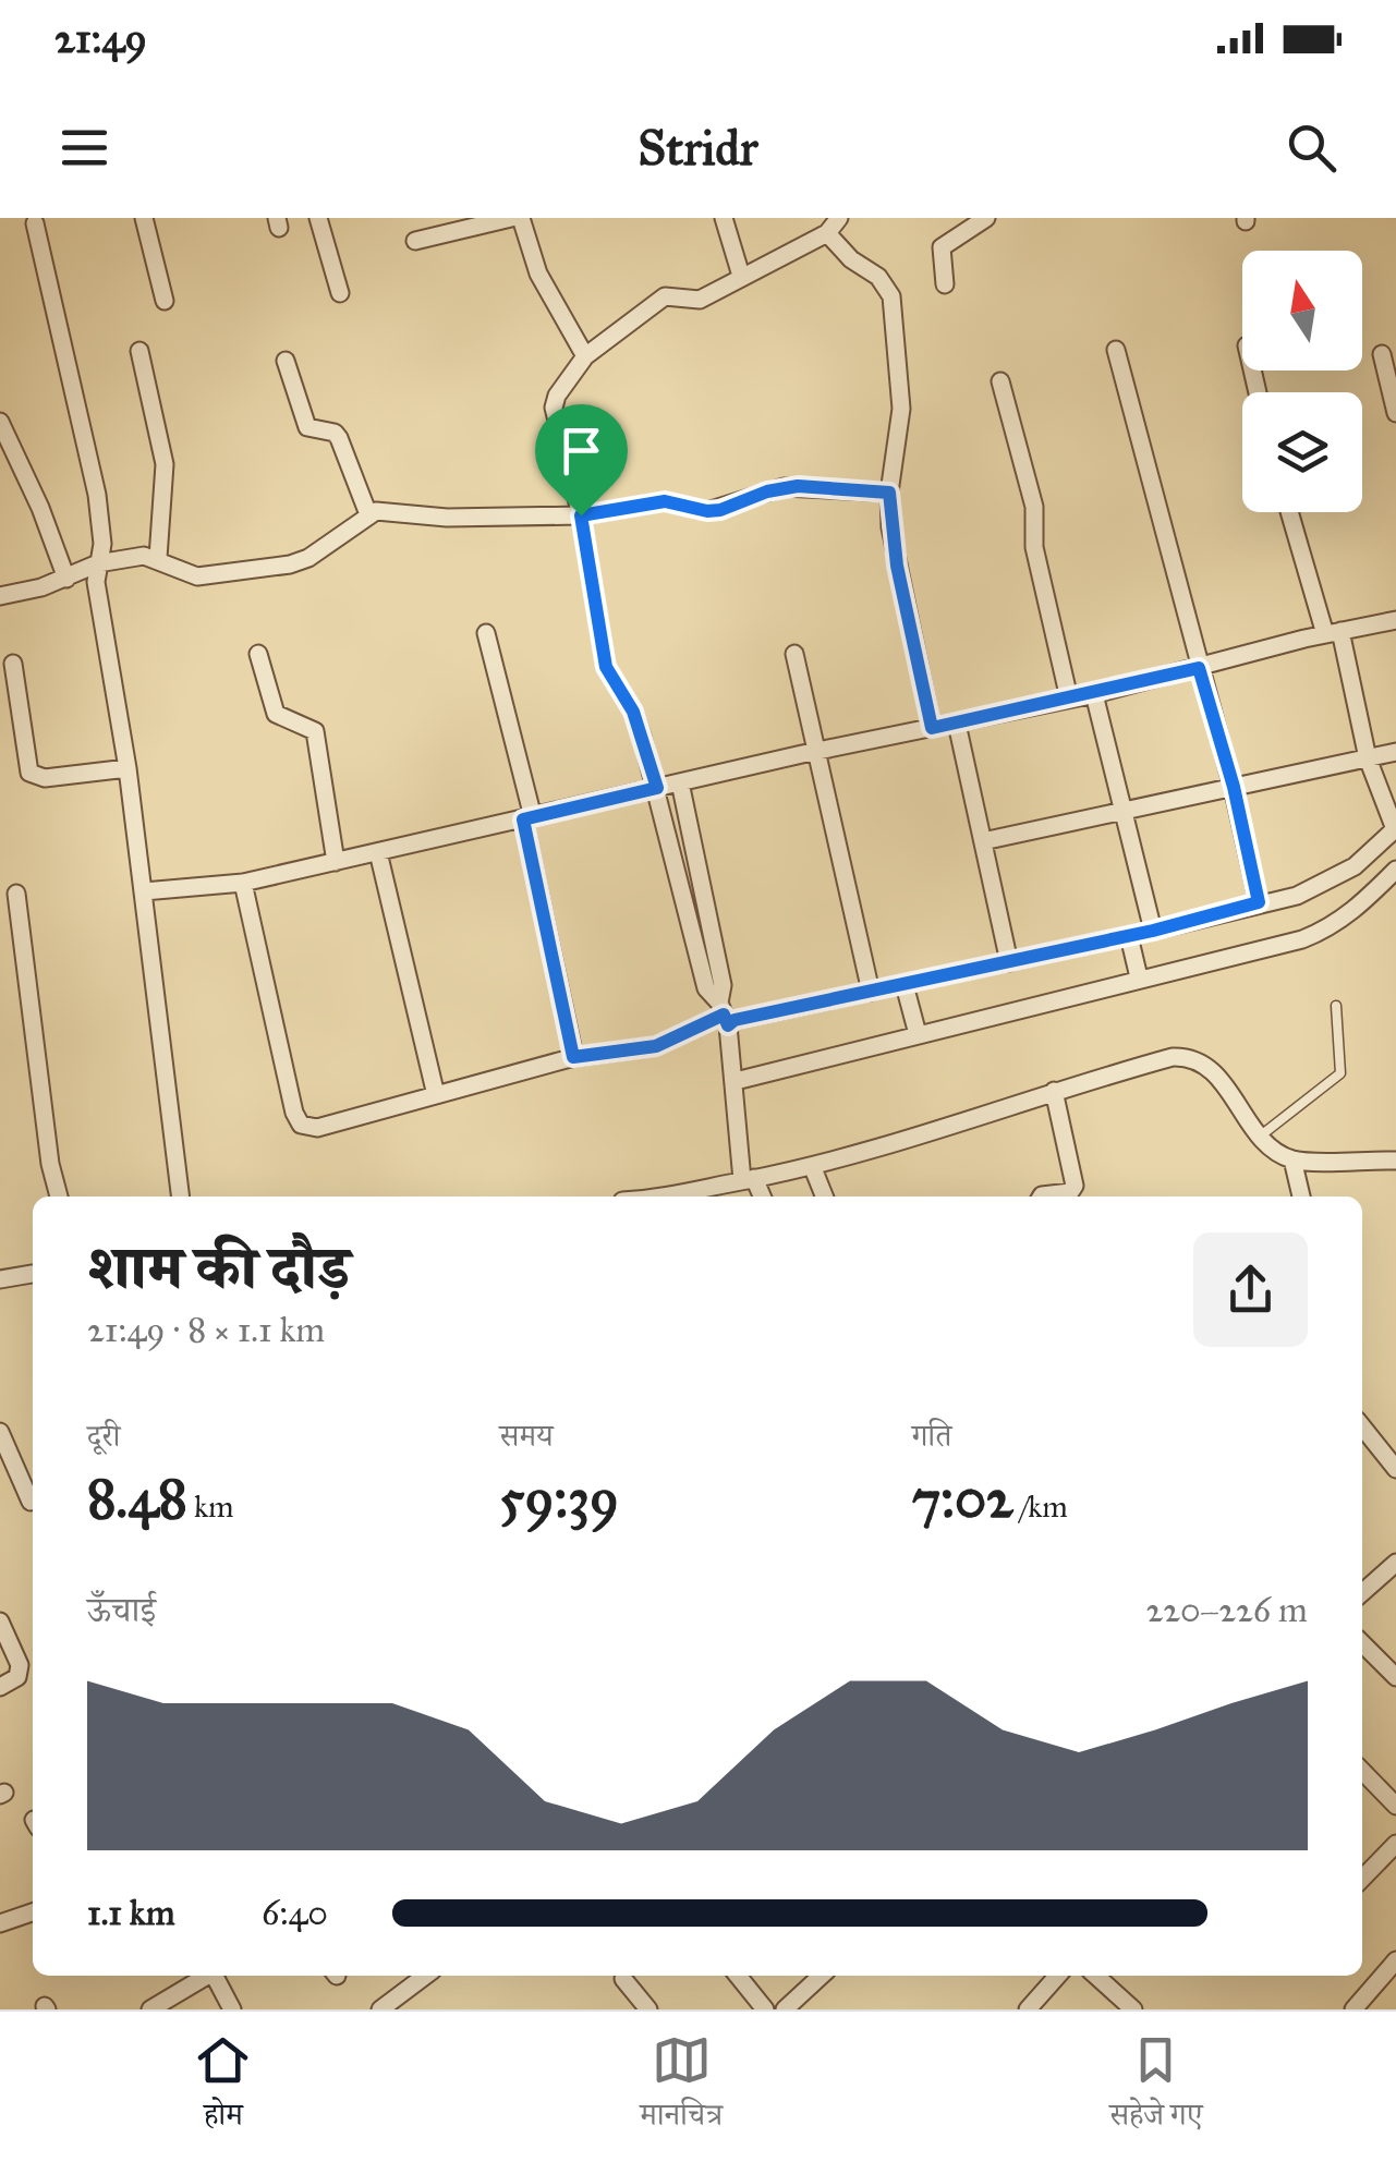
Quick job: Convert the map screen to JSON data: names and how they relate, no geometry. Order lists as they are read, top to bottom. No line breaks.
{"north":"top","page":{"status":"21:49","header":"Stridr","heading":["शाम की दौड़","21:49 · 8 × 1.1 km"],"stats":[["दूरी","8.48 km"],["समय","59:39"],["गति","7:02 /km"]],"chart":["ऊँचाई","220–226 m"],"list":[{"name":"1.1 km","note":"6:40"}],"tabs":["होम","मानचित्र","सहेजे गए"]}}
